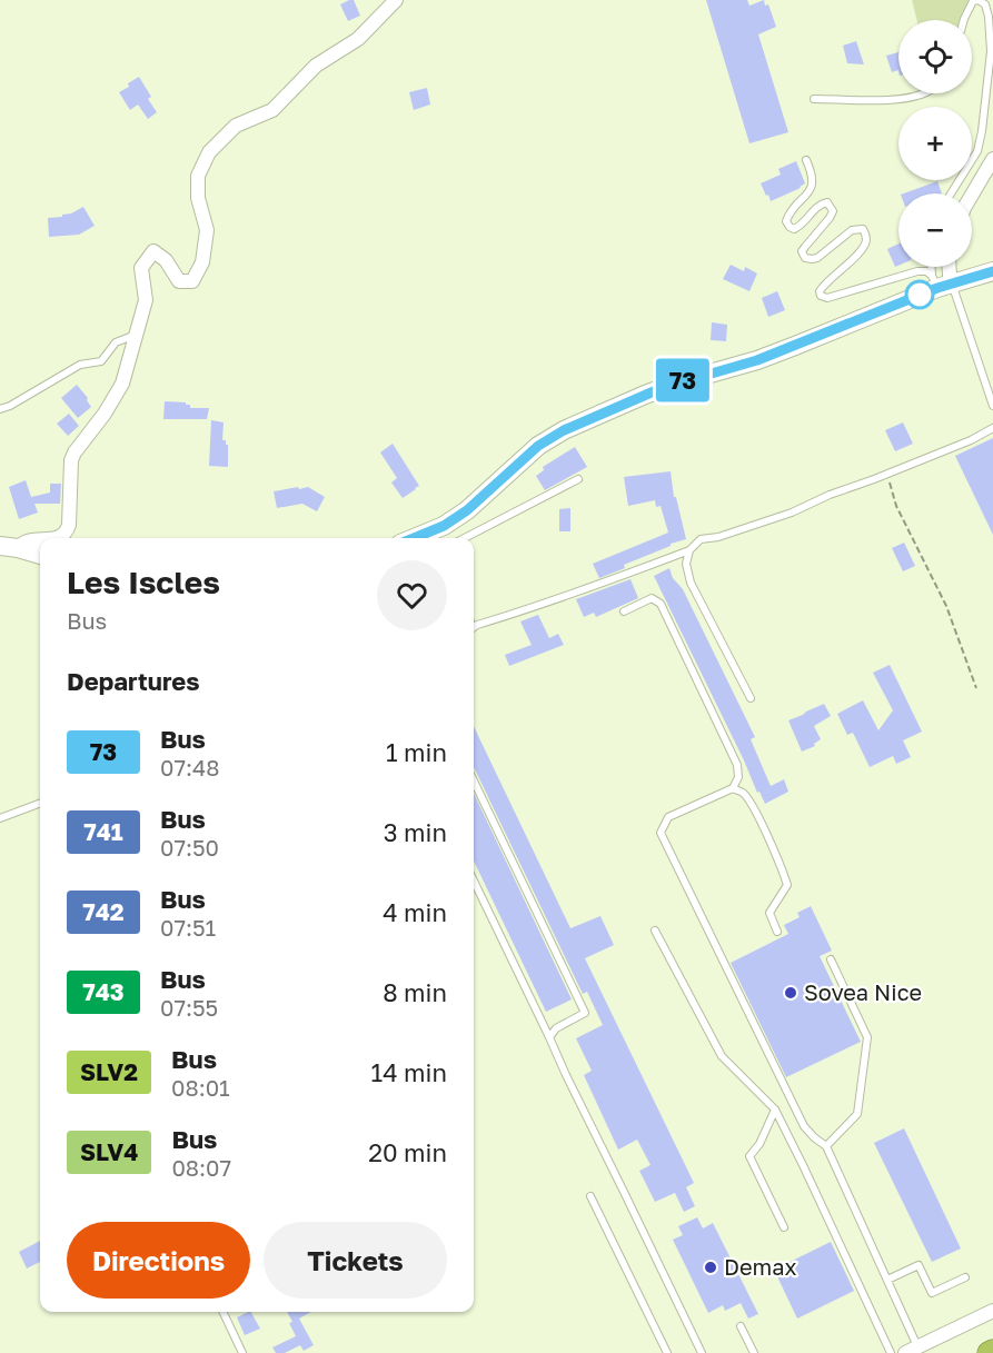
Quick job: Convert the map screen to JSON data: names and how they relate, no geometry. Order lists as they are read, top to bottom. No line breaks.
{"places":["Sovea Nice","Demax"],"lines":["bus line 73"],"page":{"on_map":"73","map_buttons":["+","−"],"heading":[["Les Iscles","Bus"],"Departures"],"list":[{"mark":"73","name":"Bus","note":"07:48","value":"1 min"},{"mark":"741","name":"Bus","note":"07:50","value":"3 min"},{"mark":"742","name":"Bus","note":"07:51","value":"4 min"},{"mark":"743","name":"Bus","note":"07:55","value":"8 min"},{"mark":"SLV2","name":"Bus","note":"08:01","value":"14 min"},{"mark":"SLV4","name":"Bus","note":"08:07","value":"20 min"}],"buttons":["Directions","Tickets"]}}
